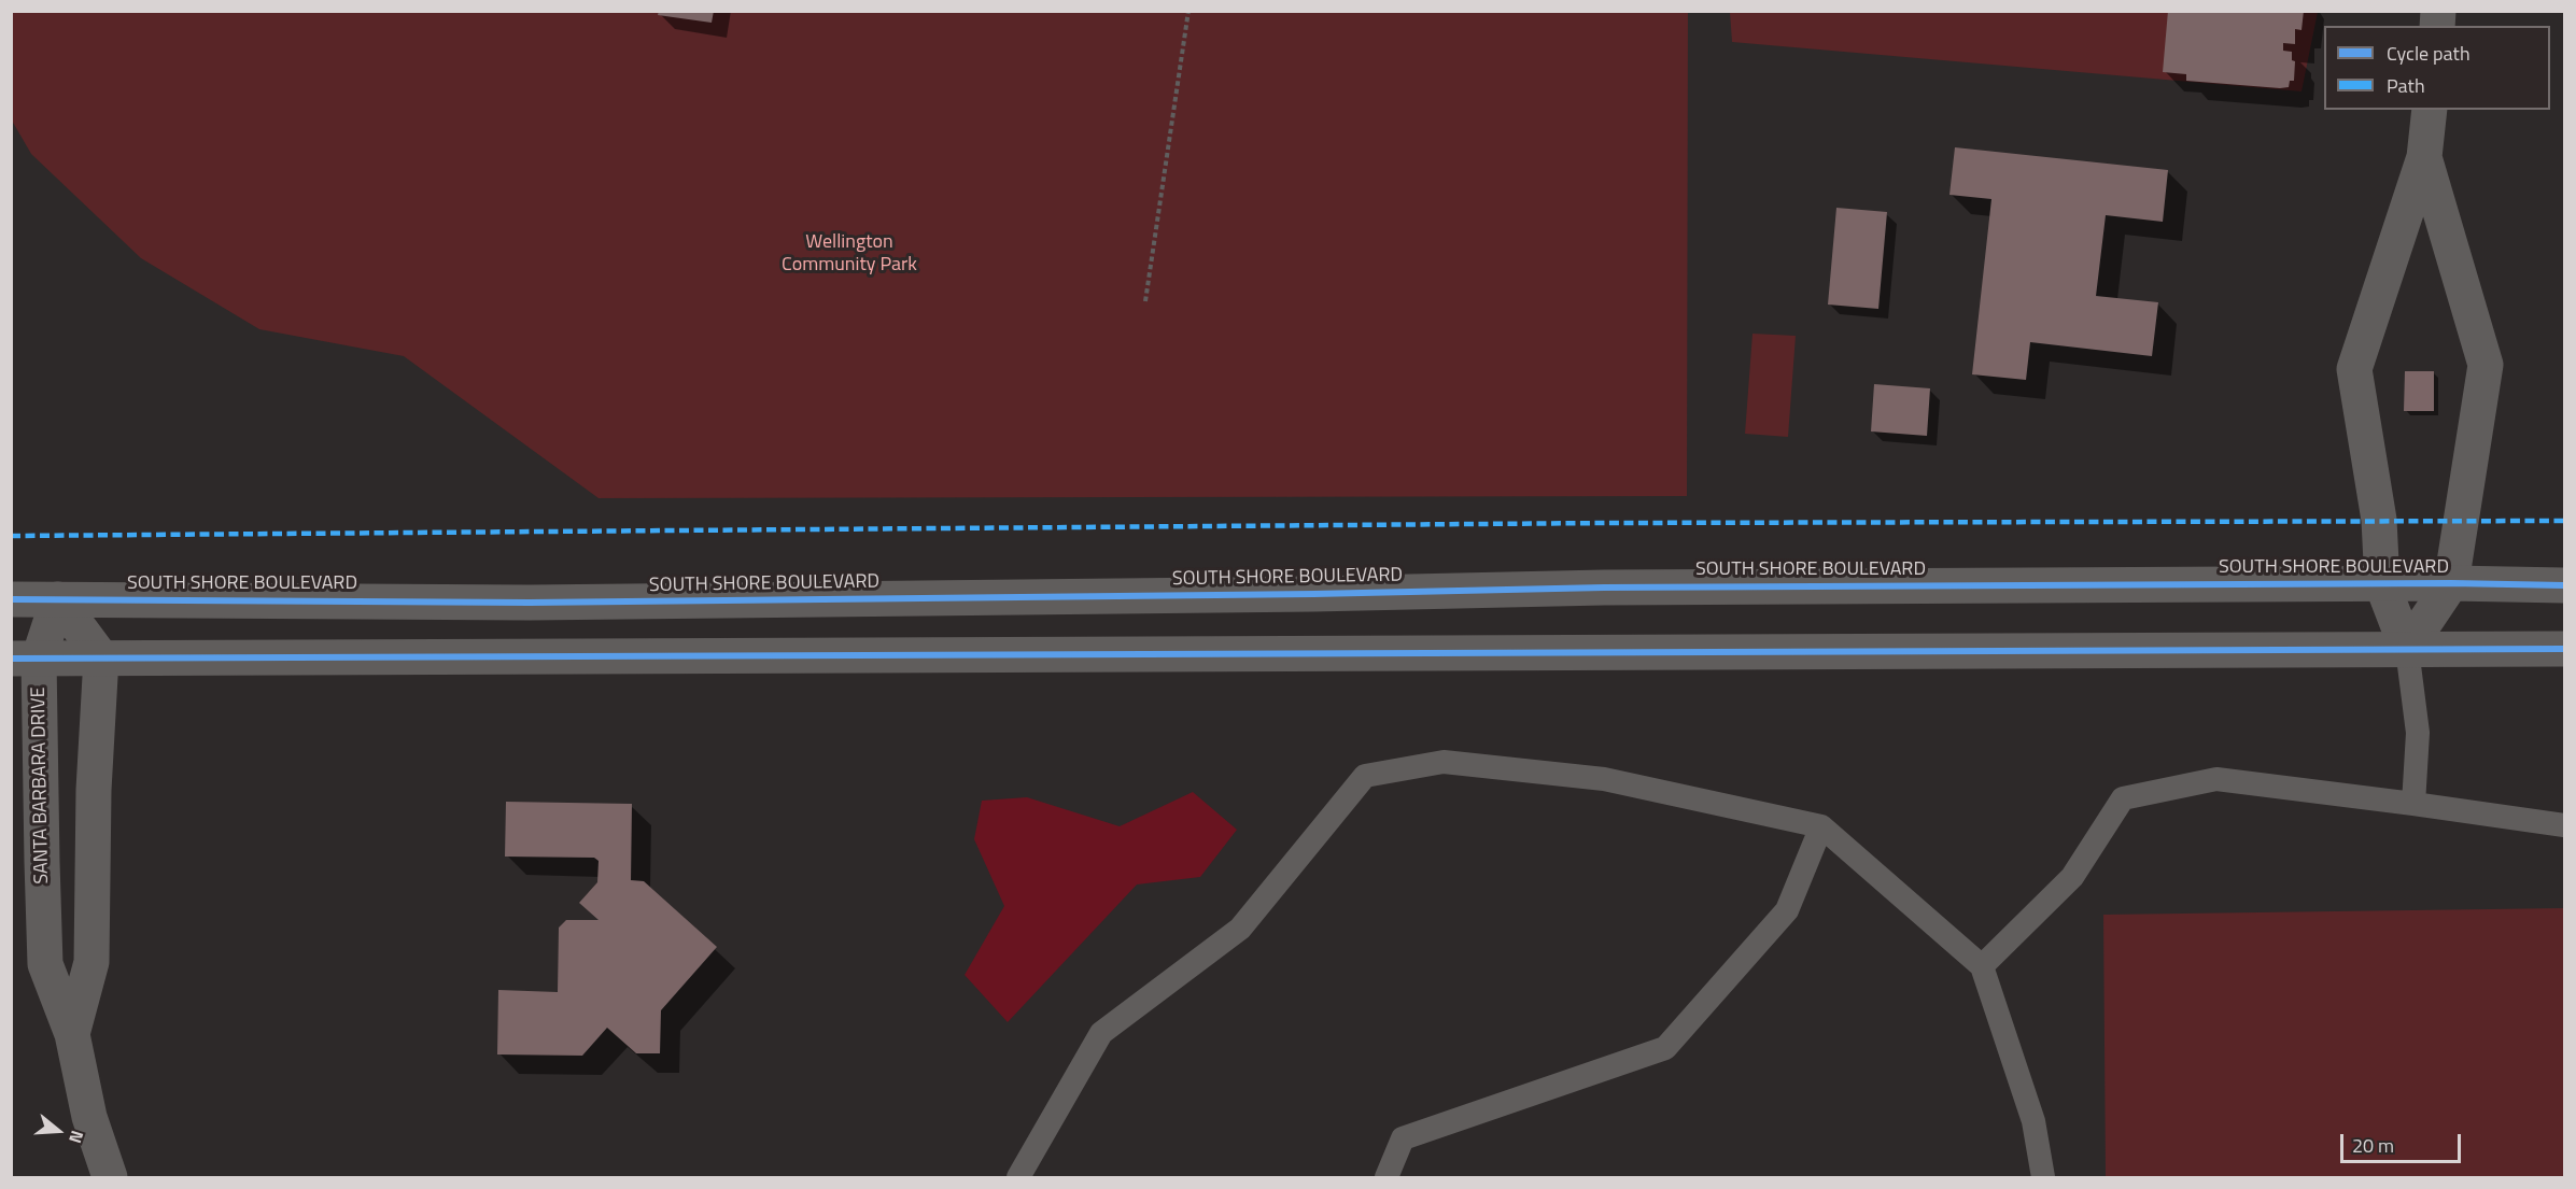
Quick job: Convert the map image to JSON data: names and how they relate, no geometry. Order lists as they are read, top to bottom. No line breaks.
{"streets":{"street":["SOUTH SHORE BOULEVARD","SANTA BARBARA DRIVE"]},"crossings":[["SOUTH SHORE BOULEVARD","SANTA BARBARA DRIVE"]],"parks":["Wellington Community Park"],"legend":["Cycle path","Path"],"scale_bar":"20 m","north":"right"}
